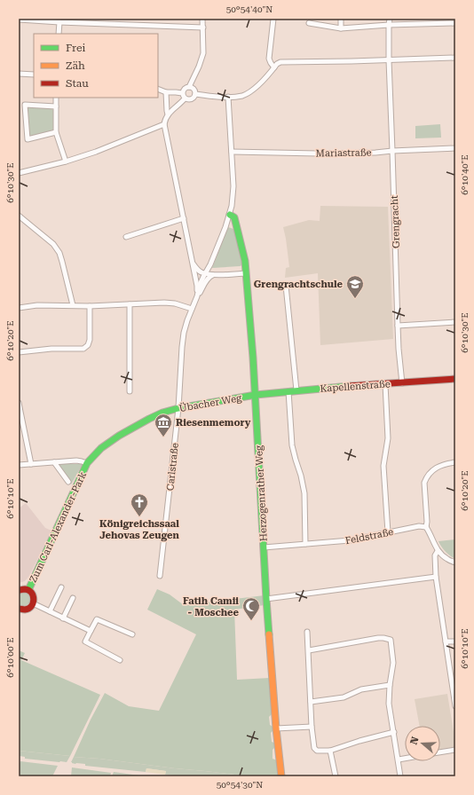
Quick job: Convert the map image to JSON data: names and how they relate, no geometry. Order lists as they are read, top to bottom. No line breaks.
{"streets":{"street":["Mariastraße","Grengracht","Kapellenstraße","Übacher Weg","Carlstraße","Herzogenrather Weg","Zum Carl-Alexander-Park","Feldstraße"]},"crossings":[["Mariastraße","Grengracht"],["Mariastraße","Carlstraße"],["Grengracht","Kapellenstraße"],["Kapellenstraße","Übacher Weg"],["Kapellenstraße","Herzogenrather Weg"],["Übacher Weg","Carlstraße"],["Übacher Weg","Herzogenrather Weg"],["Übacher Weg","Zum Carl-Alexander-Park"],["Carlstraße","Herzogenrather Weg"],["Herzogenrather Weg","Feldstraße"]],"places":{"school or university":["Grengrachtschule"],"museum":["Riesenmemory"],"church":["Königreichssaal Jehovas Zeugen"],"mosque":["Fatih Camii - Moschee"]},"legend":["Frei","Zäh","Stau"],"north":"left","coordinates":["50°54'40\"N","6°10'40\"E","6°10'30\"E","6°10'20\"E","6°10'10\"E","6°10'00\"E","50°54'30\"N"]}
